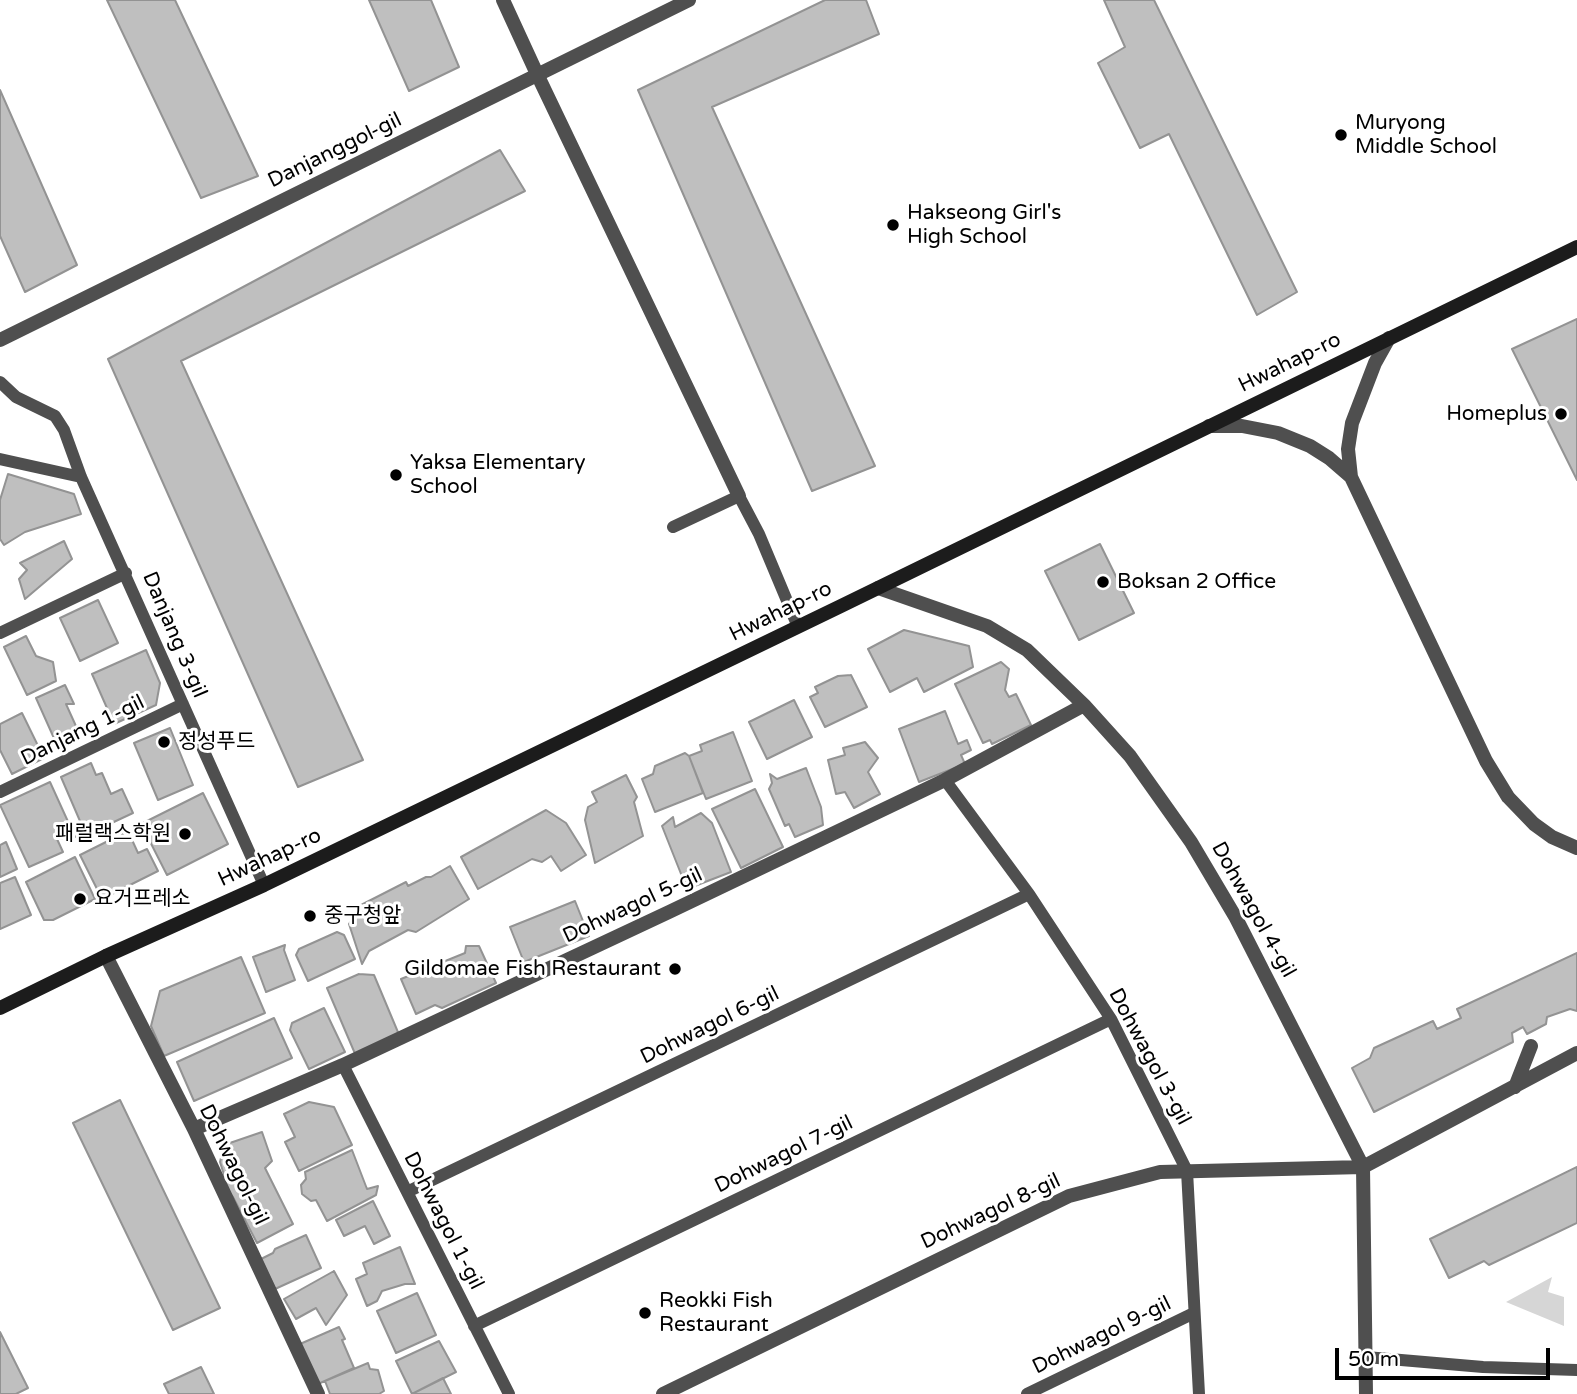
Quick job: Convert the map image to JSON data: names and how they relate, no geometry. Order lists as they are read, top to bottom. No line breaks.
{"streets":{"main road":["Hwahap-ro"],"street":["Danjanggol-gil","Dohwagol 5-gil","Dohwagol 4-gil","Dohwagol-gil","Dohwagol 8-gil"],"lane":["Danjang 3-gil","Danjang 1-gil","Dohwagol 6-gil","Dohwagol 3-gil","Dohwagol 7-gil","Dohwagol 1-gil","Dohwagol 9-gil"]},"crossings":[["Hwahap-ro","Danjang 3-gil"],["Hwahap-ro","Dohwagol 4-gil"],["Hwahap-ro","Dohwagol-gil"],["Danjang 3-gil","Danjang 1-gil"],["Dohwagol 5-gil","Dohwagol 4-gil"],["Dohwagol 5-gil","Dohwagol 3-gil"],["Dohwagol 5-gil","Dohwagol-gil"],["Dohwagol 5-gil","Dohwagol 1-gil"],["Dohwagol 4-gil","Dohwagol 8-gil"],["Dohwagol 6-gil","Dohwagol 3-gil"],["Dohwagol 6-gil","Dohwagol 1-gil"],["Dohwagol 3-gil","Dohwagol 7-gil"],["Dohwagol 3-gil","Dohwagol 8-gil"],["Dohwagol 3-gil","Dohwagol 9-gil"],["Dohwagol 7-gil","Dohwagol 1-gil"]],"places":["Muryong Middle School","Hakseong Girl's High School","Homeplus","Yaksa Elementary School","Boksan 2 Office","정성푸드","패럴랙스학원","요거프레소","중구청앞","Gildomae Fish Restaurant","Reokki Fish Restaurant"],"scale_bar":"50 m"}
